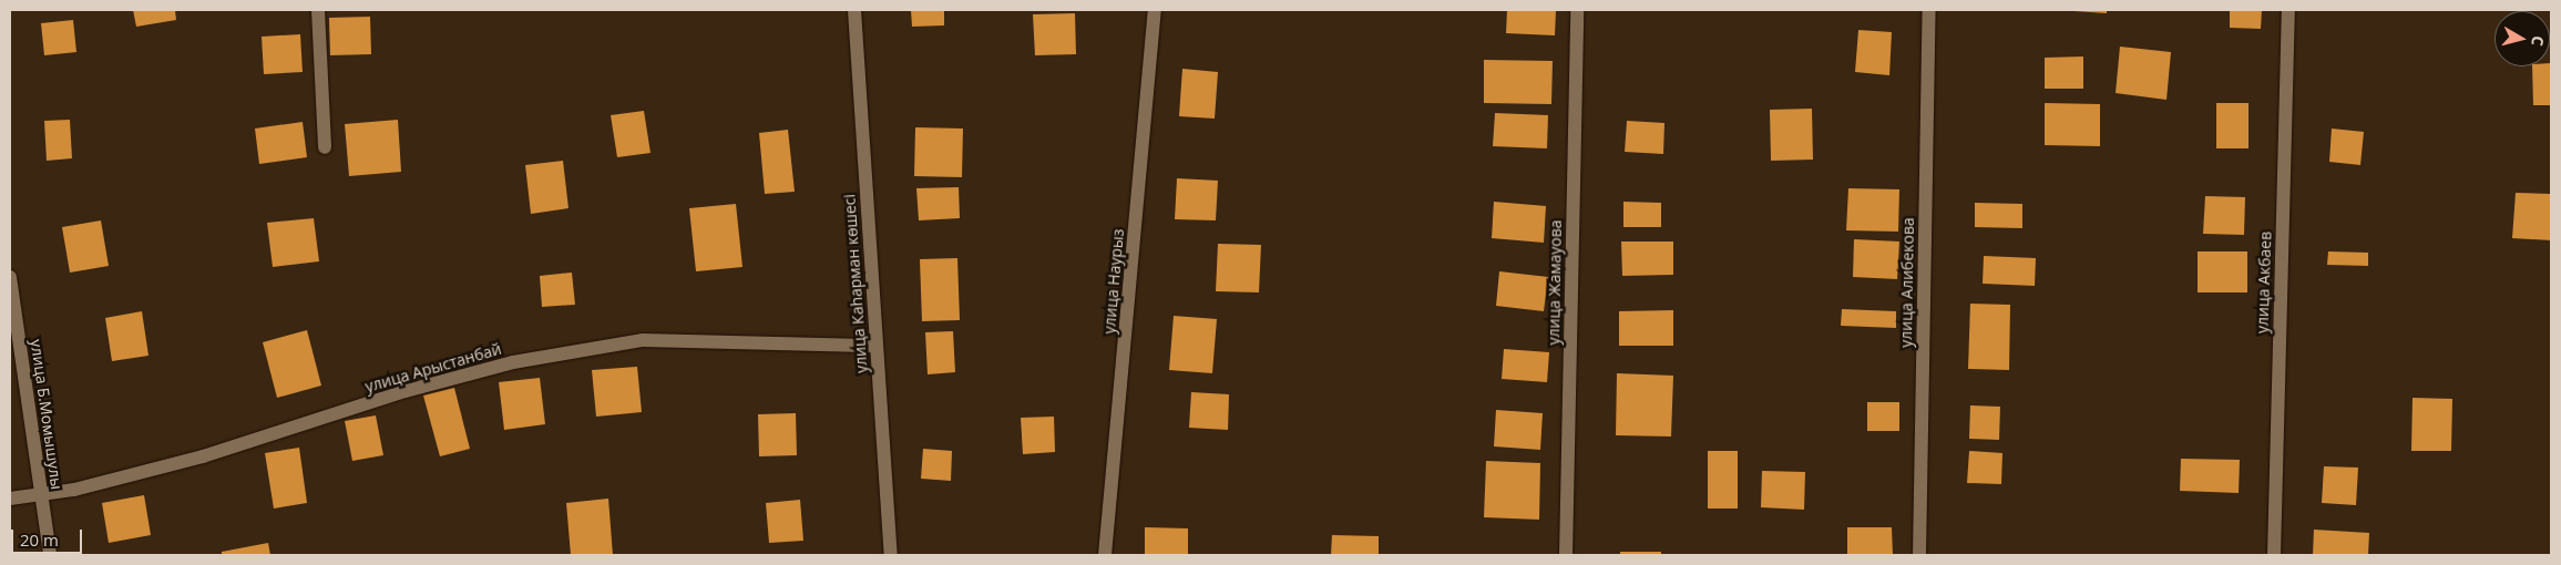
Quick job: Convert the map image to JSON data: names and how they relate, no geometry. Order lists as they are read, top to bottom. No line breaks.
{"streets":{"street":["улица Наурыз","улица Жамауова","улица Алибекова","улица Акбаев","улица Каһарман көшесі","улица Арыстанбай","улица Б.Момышулы"]},"crossings":[["улица Каһарман көшесі","улица Арыстанбай"],["улица Арыстанбай","улица Б.Момышулы"]],"scale_bar":"20 m","north":"right"}
